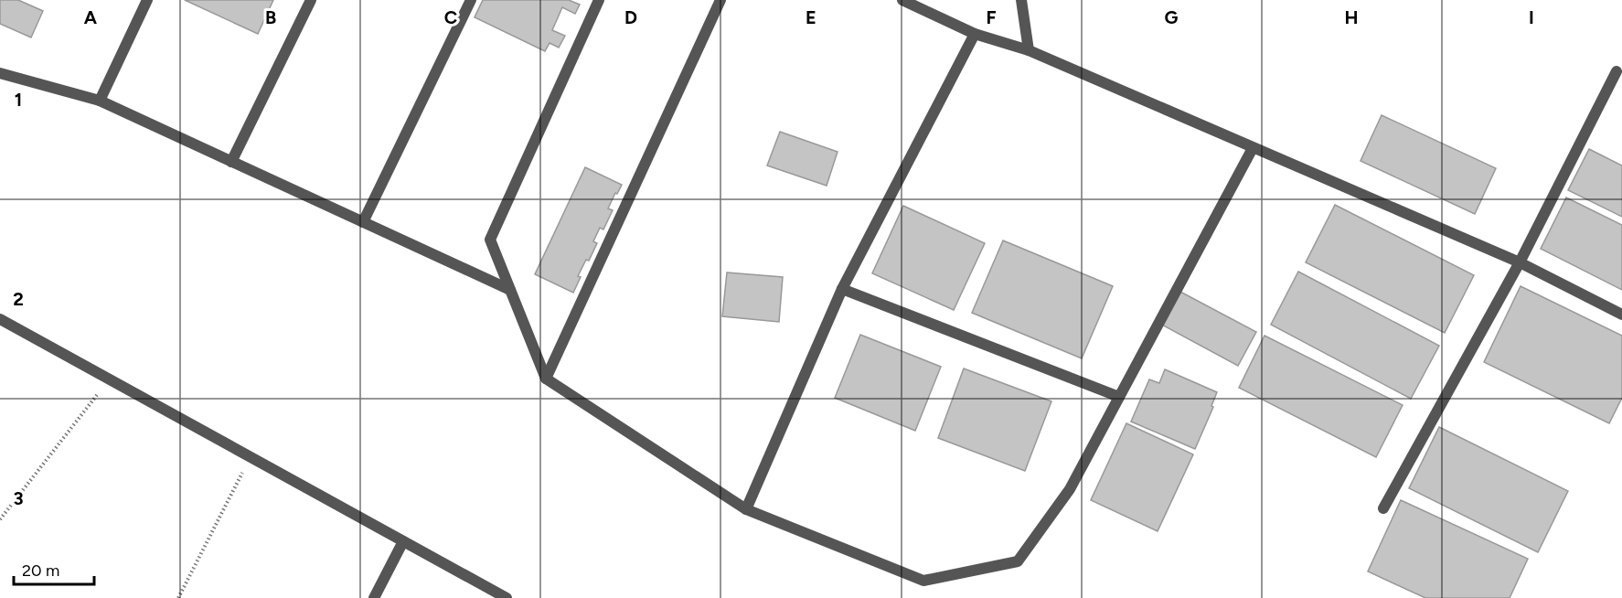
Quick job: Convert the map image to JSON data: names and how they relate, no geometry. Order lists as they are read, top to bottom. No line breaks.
{"scale_bar":"20 m","grid":{"columns":["A","B","C","D","E","F","G","H","I"],"rows":["1","2","3"]}}
